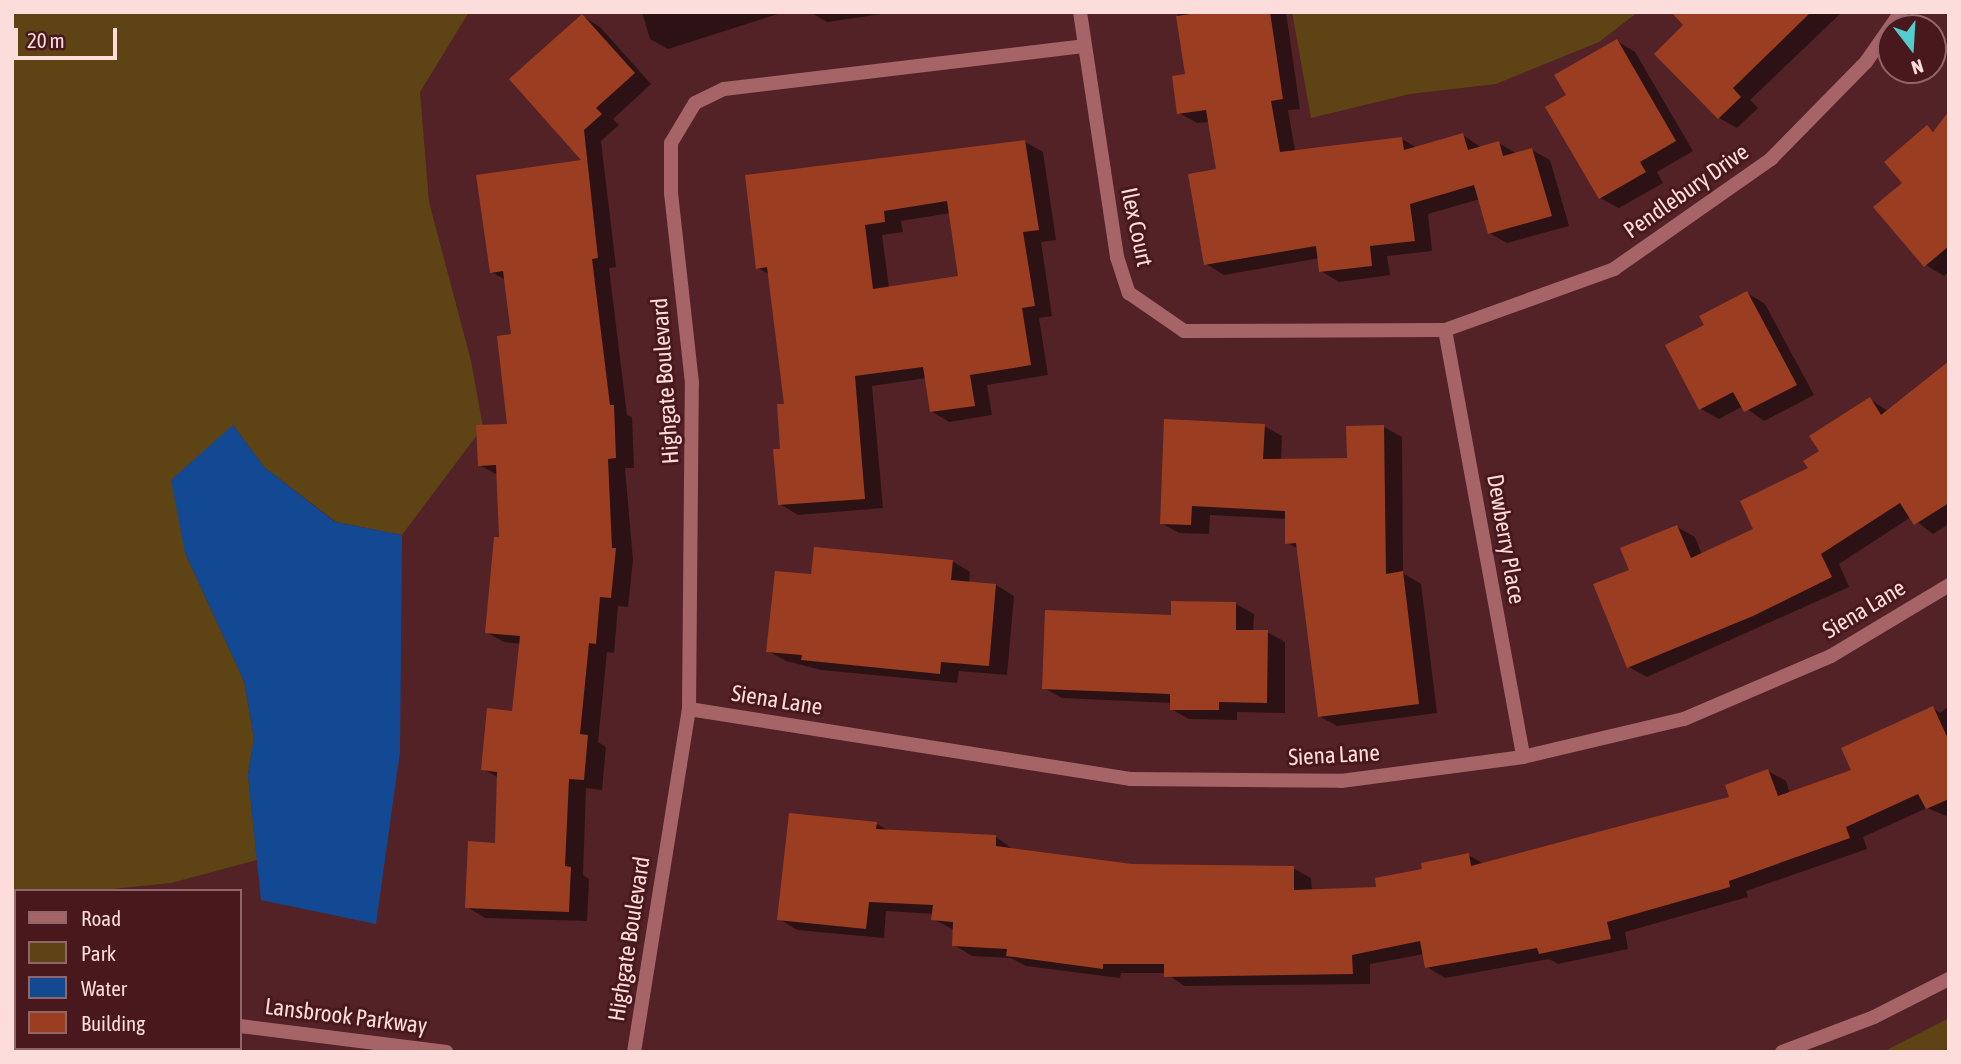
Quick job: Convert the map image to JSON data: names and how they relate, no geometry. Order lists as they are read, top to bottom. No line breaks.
{"streets":{"street":["Pendlebury Drive","Ilex Court","Highgate Boulevard","Dewberry Place","Siena Lane","Lansbrook Parkway"]},"crossings":[["Pendlebury Drive","Ilex Court"],["Pendlebury Drive","Dewberry Place"],["Ilex Court","Highgate Boulevard"],["Ilex Court","Dewberry Place"],["Highgate Boulevard","Siena Lane"],["Dewberry Place","Siena Lane"]],"legend":["Road","Park","Water","Building"],"scale_bar":"20 m","north":"bottom"}
